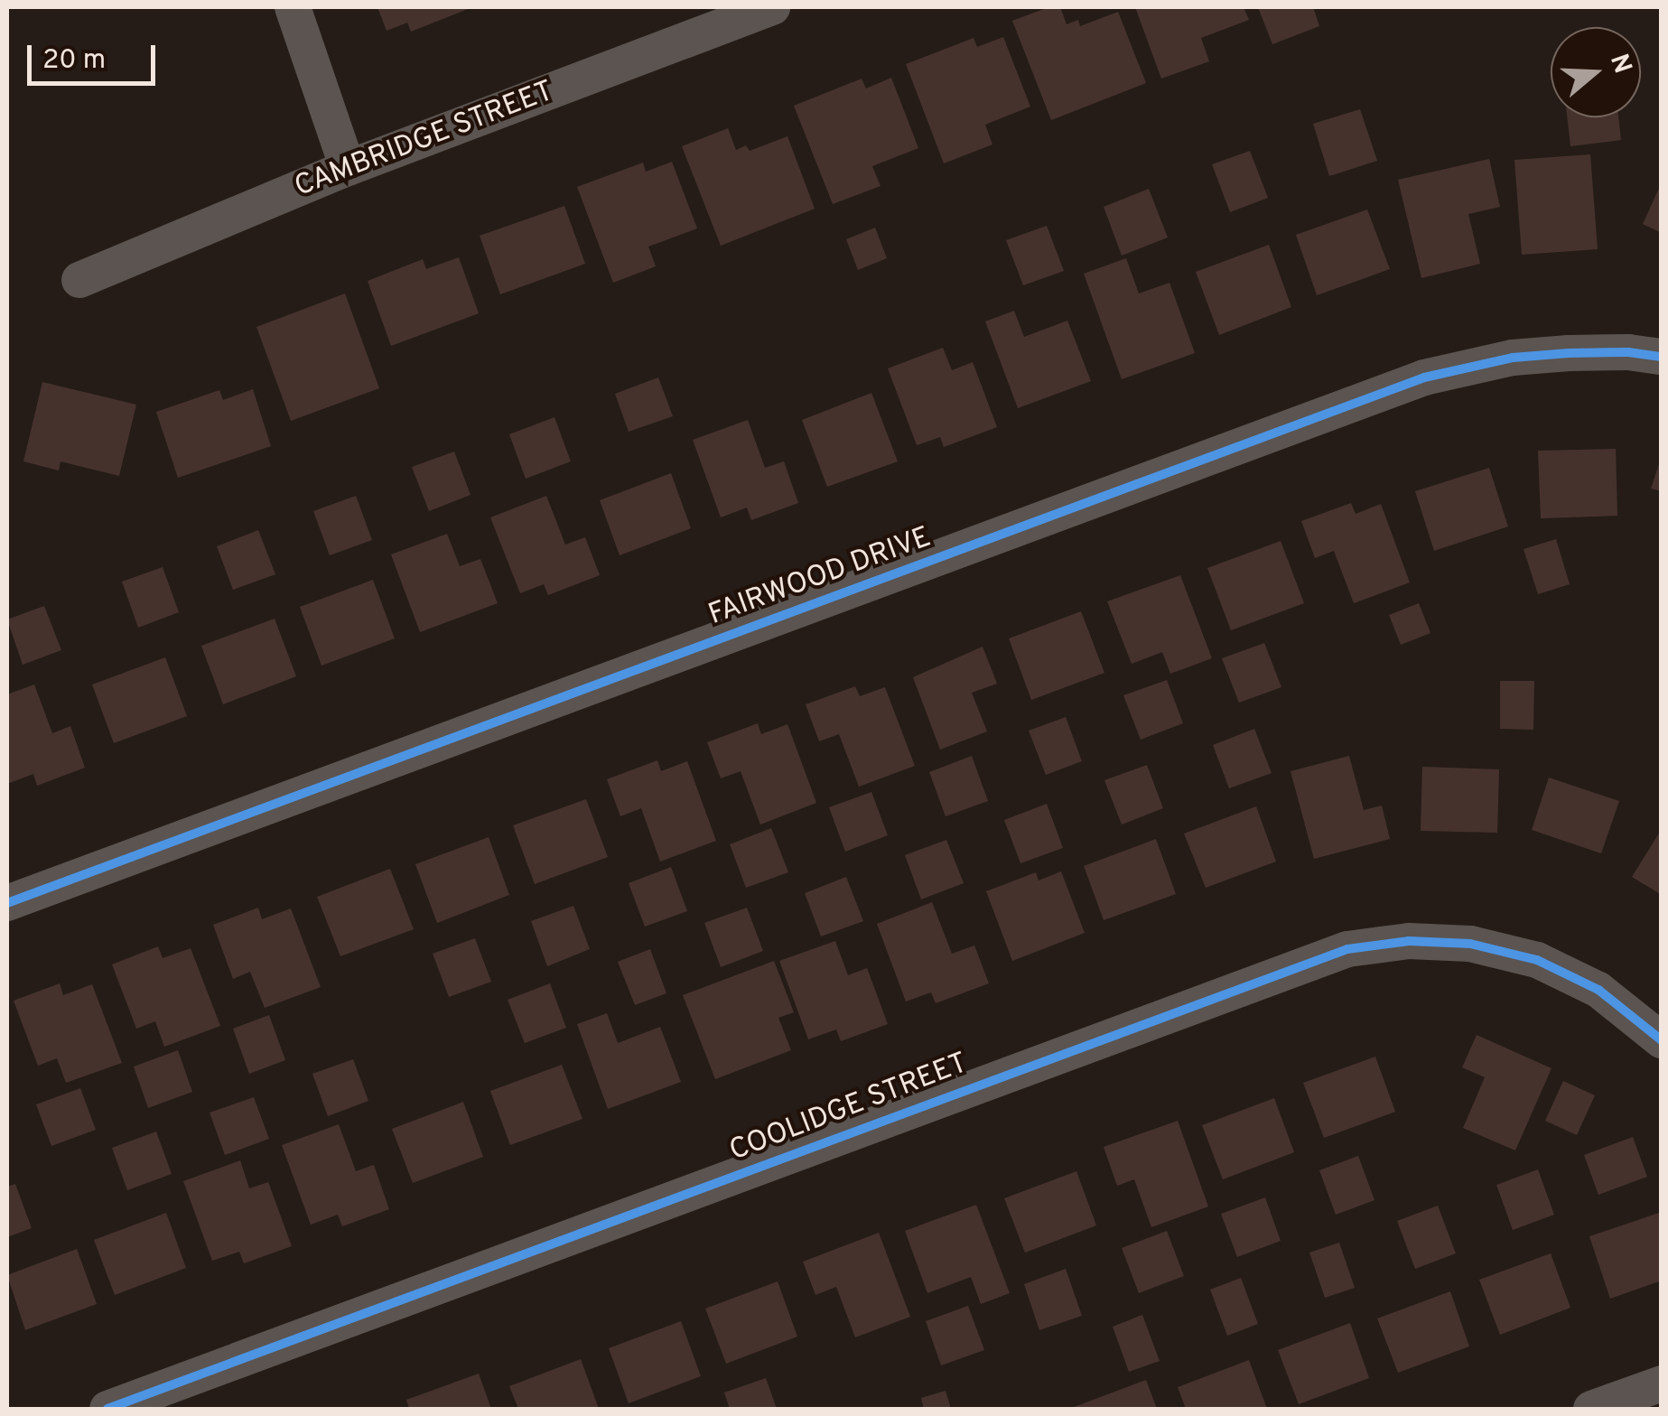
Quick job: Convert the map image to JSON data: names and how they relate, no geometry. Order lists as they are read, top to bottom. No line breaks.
{"streets":{"street":["CAMBRIDGE STREET","FAIRWOOD DRIVE","COOLIDGE STREET"]},"scale_bar":"20 m","north":"right"}
